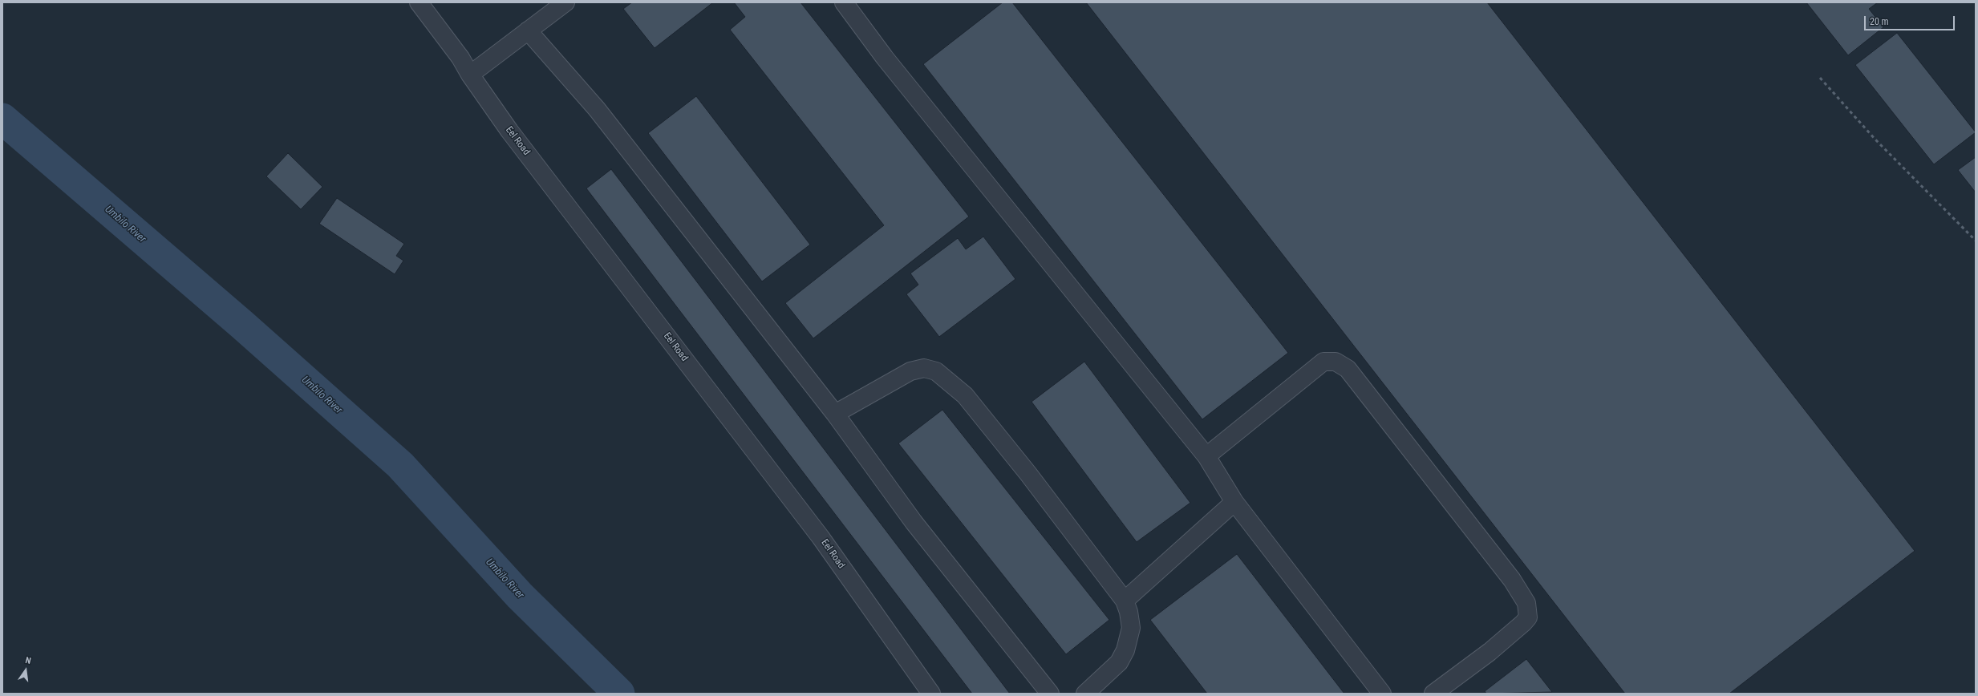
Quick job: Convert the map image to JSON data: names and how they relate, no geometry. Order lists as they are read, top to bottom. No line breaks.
{"streets":{"street":["Eel Road"]},"water":["Umbilo River"],"scale_bar":"20 m","north":"top"}
